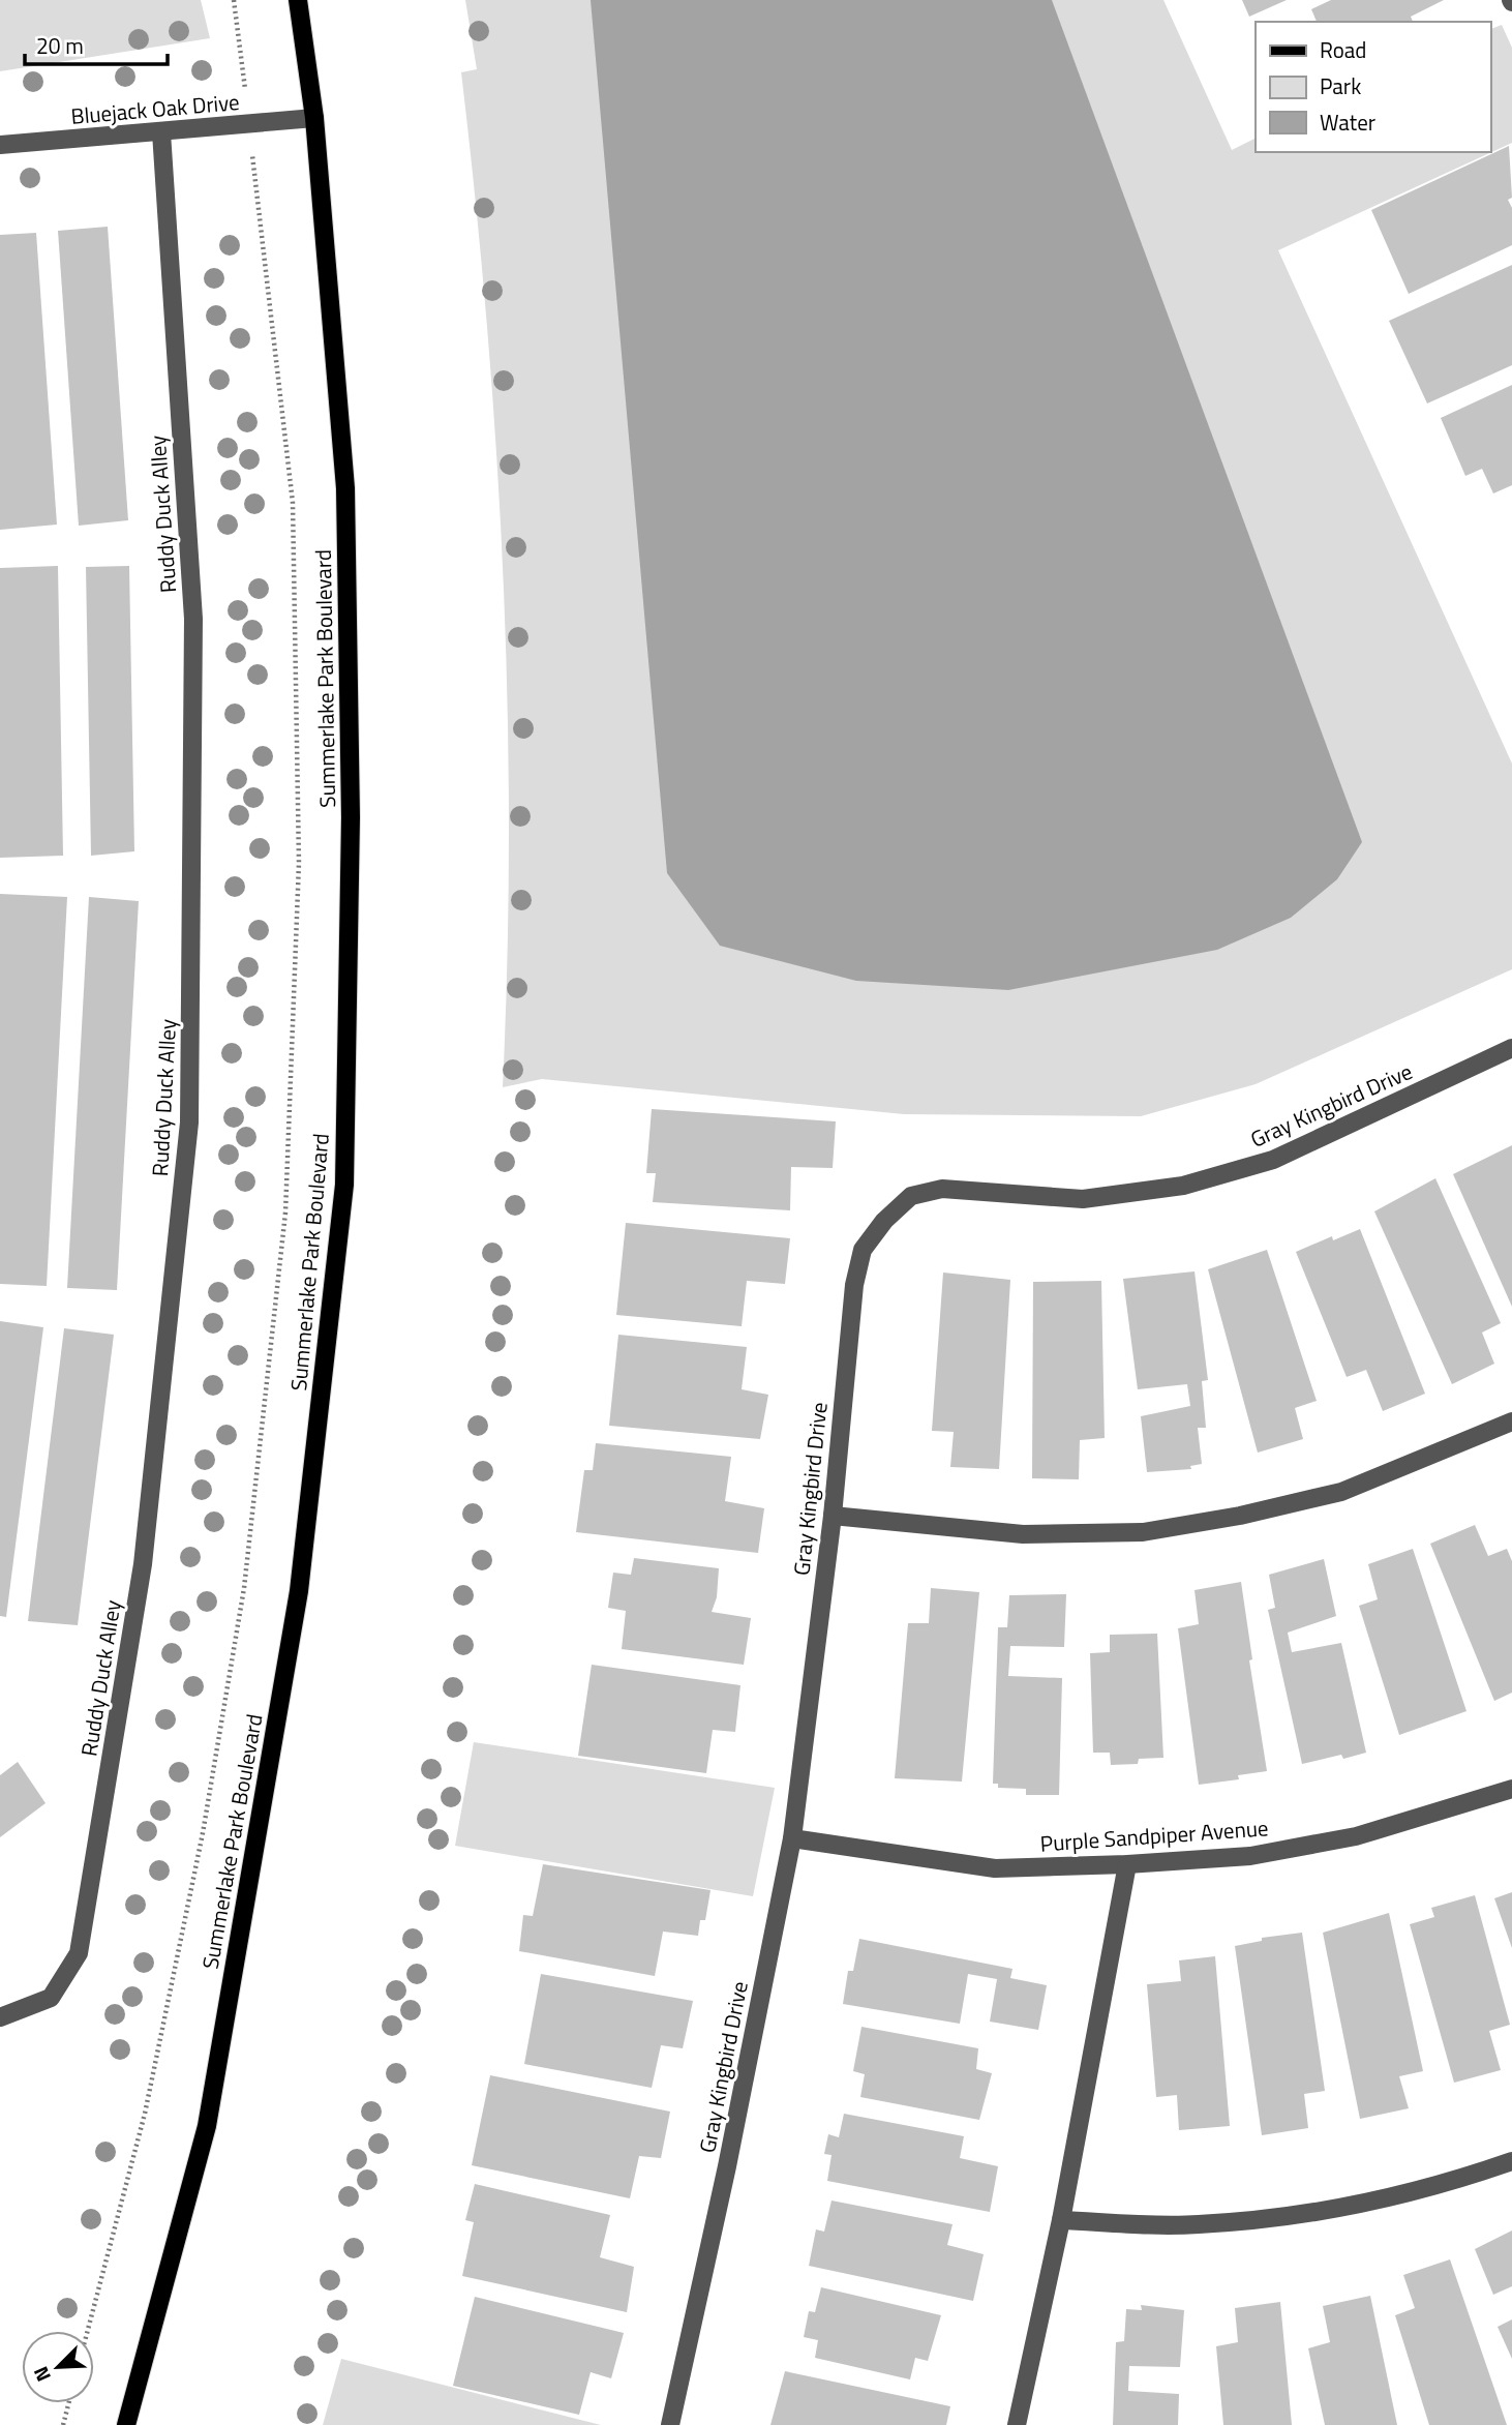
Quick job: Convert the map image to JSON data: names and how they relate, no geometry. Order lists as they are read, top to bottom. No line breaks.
{"streets":{"main road":["Summerlake Park Boulevard"],"street":["Bluejack Oak Drive","Ruddy Duck Alley","Gray Kingbird Drive","Purple Sandpiper Avenue"]},"crossings":[["Bluejack Oak Drive","Ruddy Duck Alley"],["Bluejack Oak Drive","Summerlake Park Boulevard"],["Gray Kingbird Drive","Purple Sandpiper Avenue"]],"legend":["Road","Park","Water"],"scale_bar":"20 m","north":"bottom left"}
